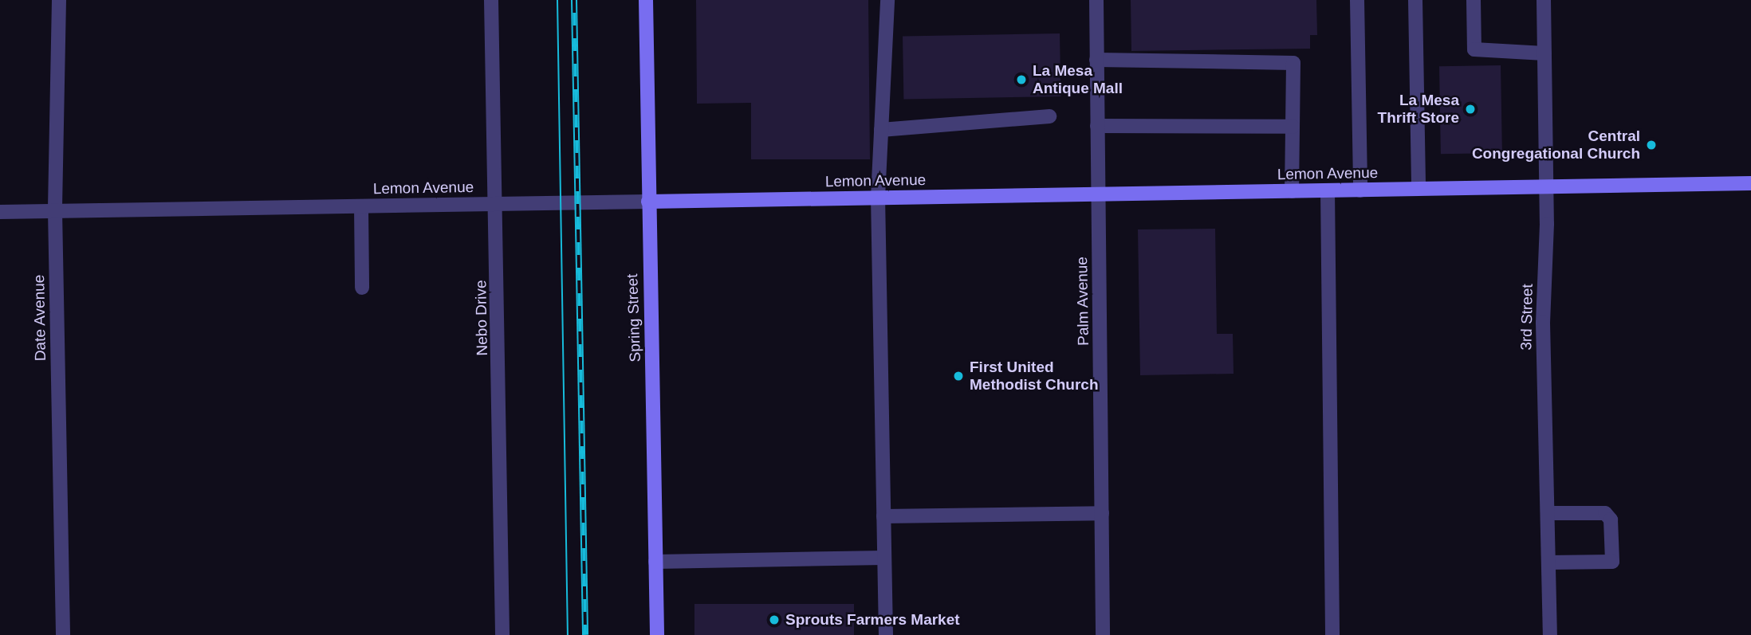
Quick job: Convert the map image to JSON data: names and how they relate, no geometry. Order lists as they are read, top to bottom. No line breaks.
{"streets":{"main road":["Lemon Avenue","Spring Street"],"street":["Palm Avenue","3rd Street","Date Avenue","Nebo Drive"]},"crossings":[["Lemon Avenue","Palm Avenue"],["Lemon Avenue","3rd Street"],["Lemon Avenue","Date Avenue"],["Lemon Avenue","Nebo Drive"],["Lemon Avenue","Spring Street"]],"places":["La Mesa Antique Mall","La Mesa Thrift Store","Central Congregational Church","First United Methodist Church","Sprouts Farmers Market"]}
